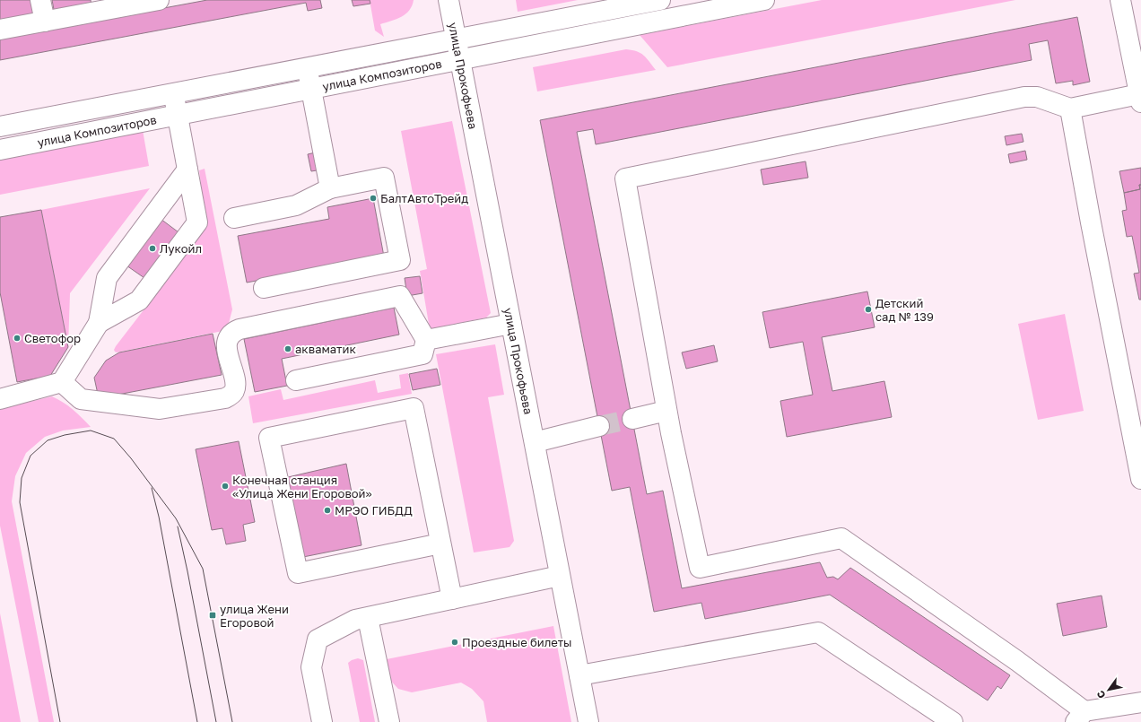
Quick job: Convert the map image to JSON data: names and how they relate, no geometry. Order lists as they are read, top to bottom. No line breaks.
{"streets":{"street":["улица Композиторов","улица Прокофьева"]},"crossings":[["улица Композиторов","улица Прокофьева"]],"places":{"other":["БалтАвтоТрейд","Лукойл","Детский сад № 139","Светофор","акваматик","Конечная станция «Улица Жени Егоровой»","МРЭО ГИБДД","Проездные билеты"],"transit":["улица Жени Егоровой"]},"north":"bottom left"}
